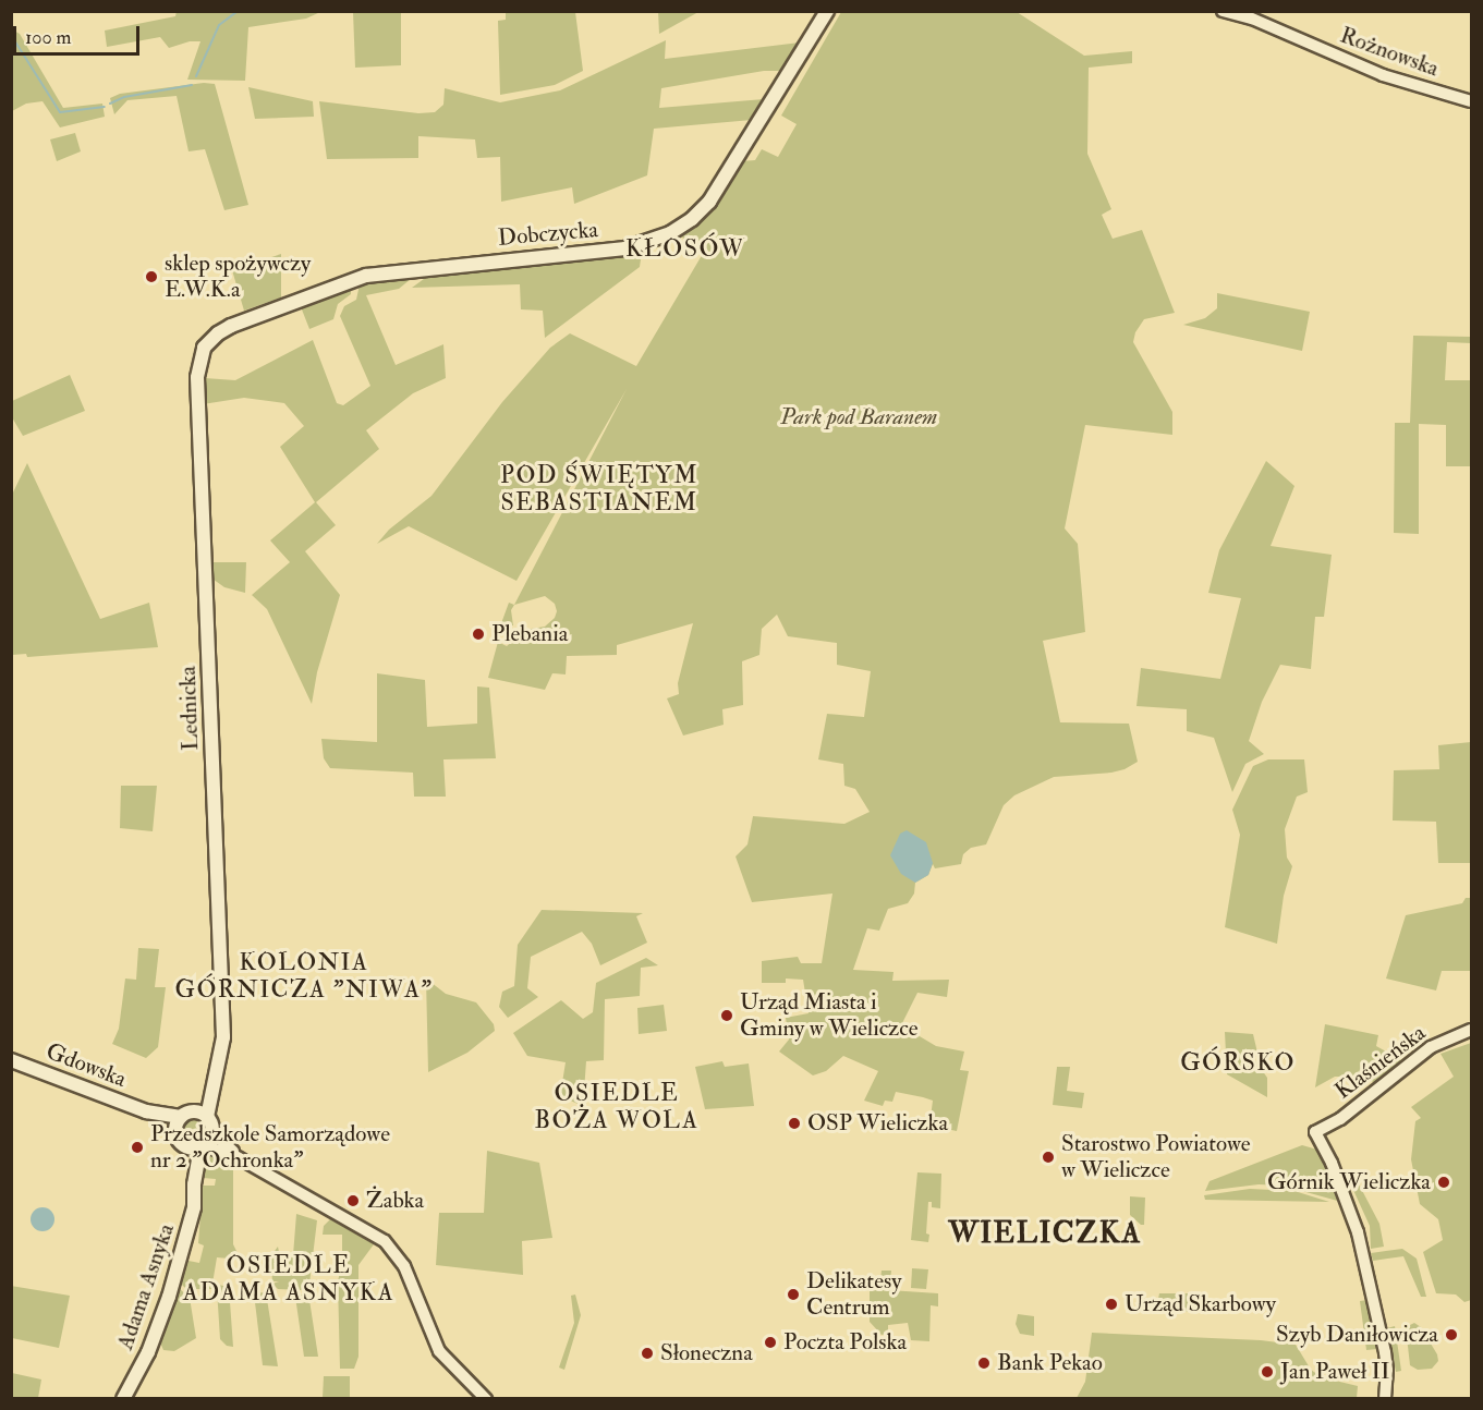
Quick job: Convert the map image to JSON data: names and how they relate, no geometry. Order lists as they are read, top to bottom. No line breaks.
{"streets":{"main road":["Dobczycka","Lednicka","Gdowska","Adama Asnyka"],"street":["Rożnowska","Klaśnieńska"]},"crossings":[["Dobczycka","Lednicka"],["Lednicka","Gdowska"]],"districts":["KŁOSÓW","POD ŚWIĘTYM SEBASTIANEM","KOLONIA GÓRNICZA \"NIWA\"","GÓRSKO","OSIEDLE BOŻA WOLA","WIELICZKA","OSIEDLE ADAMA ASNYKA"],"parks":["Park pod Baranem"],"places":["sklep spożywczy E.W.K.a","Plebania","Urząd Miasta i Gminy w Wieliczce","OSP Wieliczka","Przedszkole Samorządowe nr 2 \"Ochronka\"","Starostwo Powiatowe w Wieliczce","Górnik Wieliczka","Żabka","Delikatesy Centrum","Urząd Skarbowy","Szyb Daniłowicza","Poczta Polska","Słoneczna","Bank Pekao","Jan Paweł II"],"scale_bar":"100 m"}
